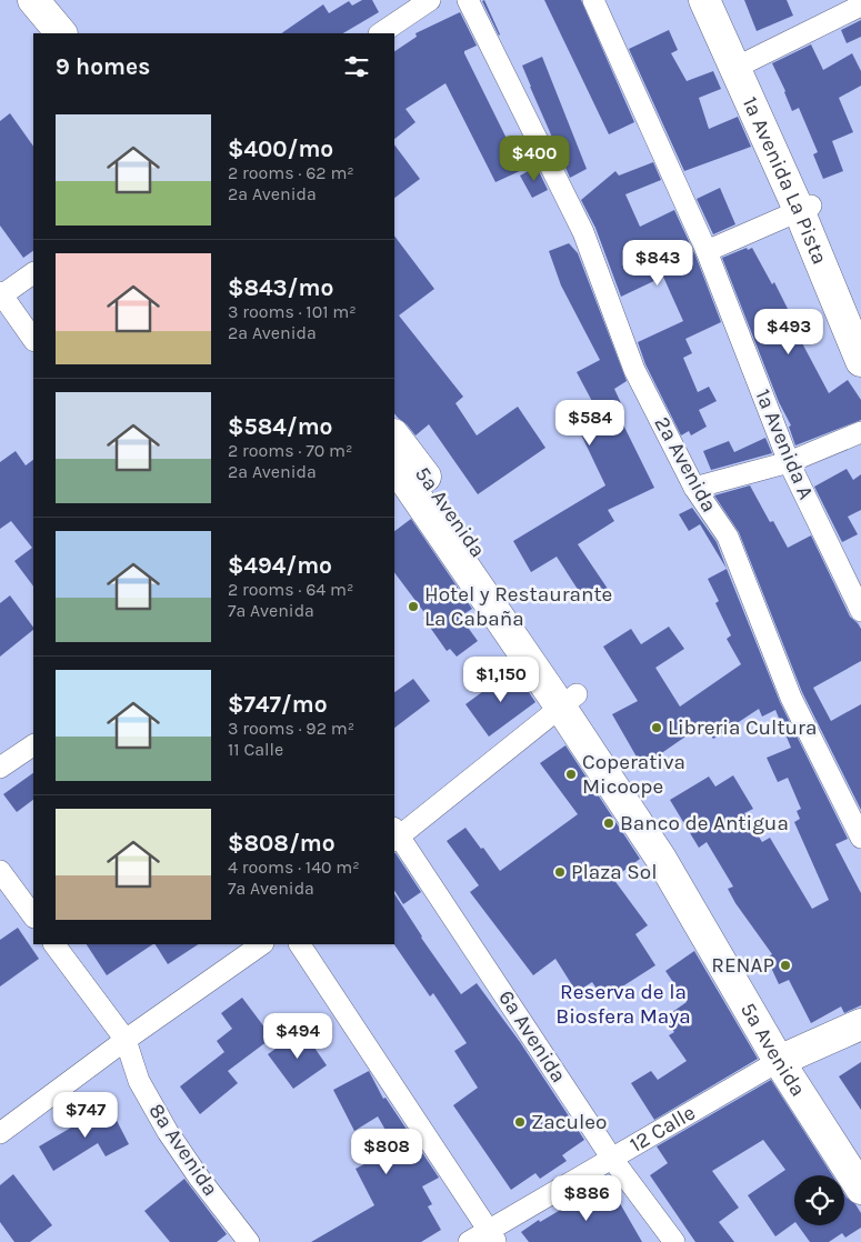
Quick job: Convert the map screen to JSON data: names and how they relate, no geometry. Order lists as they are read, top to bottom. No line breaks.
{"streets":{"street":["1a Avenida La Pista","1a Avenida A","2a Avenida","5a Avenida","6a Avenida","12 Calle","8a Avenida"]},"crossings":[["5a Avenida","12 Calle"],["6a Avenida","12 Calle"]],"parks":["Reserva de la Biosfera Maya"],"places":["Hotel y Restaurante La Cabaña","Libreria Cultura","Coperativa Micoope","Banco de Antigua","Plaza Sol","RENAP","Zaculeo"],"page":{"heading":"9 homes","list":[{"name":"$400/mo","note":"2 rooms · 62 m² · 2a Avenida"},{"name":"$843/mo","note":"3 rooms · 101 m² · 2a Avenida"},{"name":"$584/mo","note":"2 rooms · 70 m² · 2a Avenida"},{"name":"$494/mo","note":"2 rooms · 64 m² · 7a Avenida"},{"name":"$747/mo","note":"3 rooms · 92 m² · 11 Calle"},{"name":"$808/mo","note":"4 rooms · 140 m² · 7a Avenida"}],"price":["$400","$843","$493","$584","$1,150","$494","$747","$808","$886"]}}
